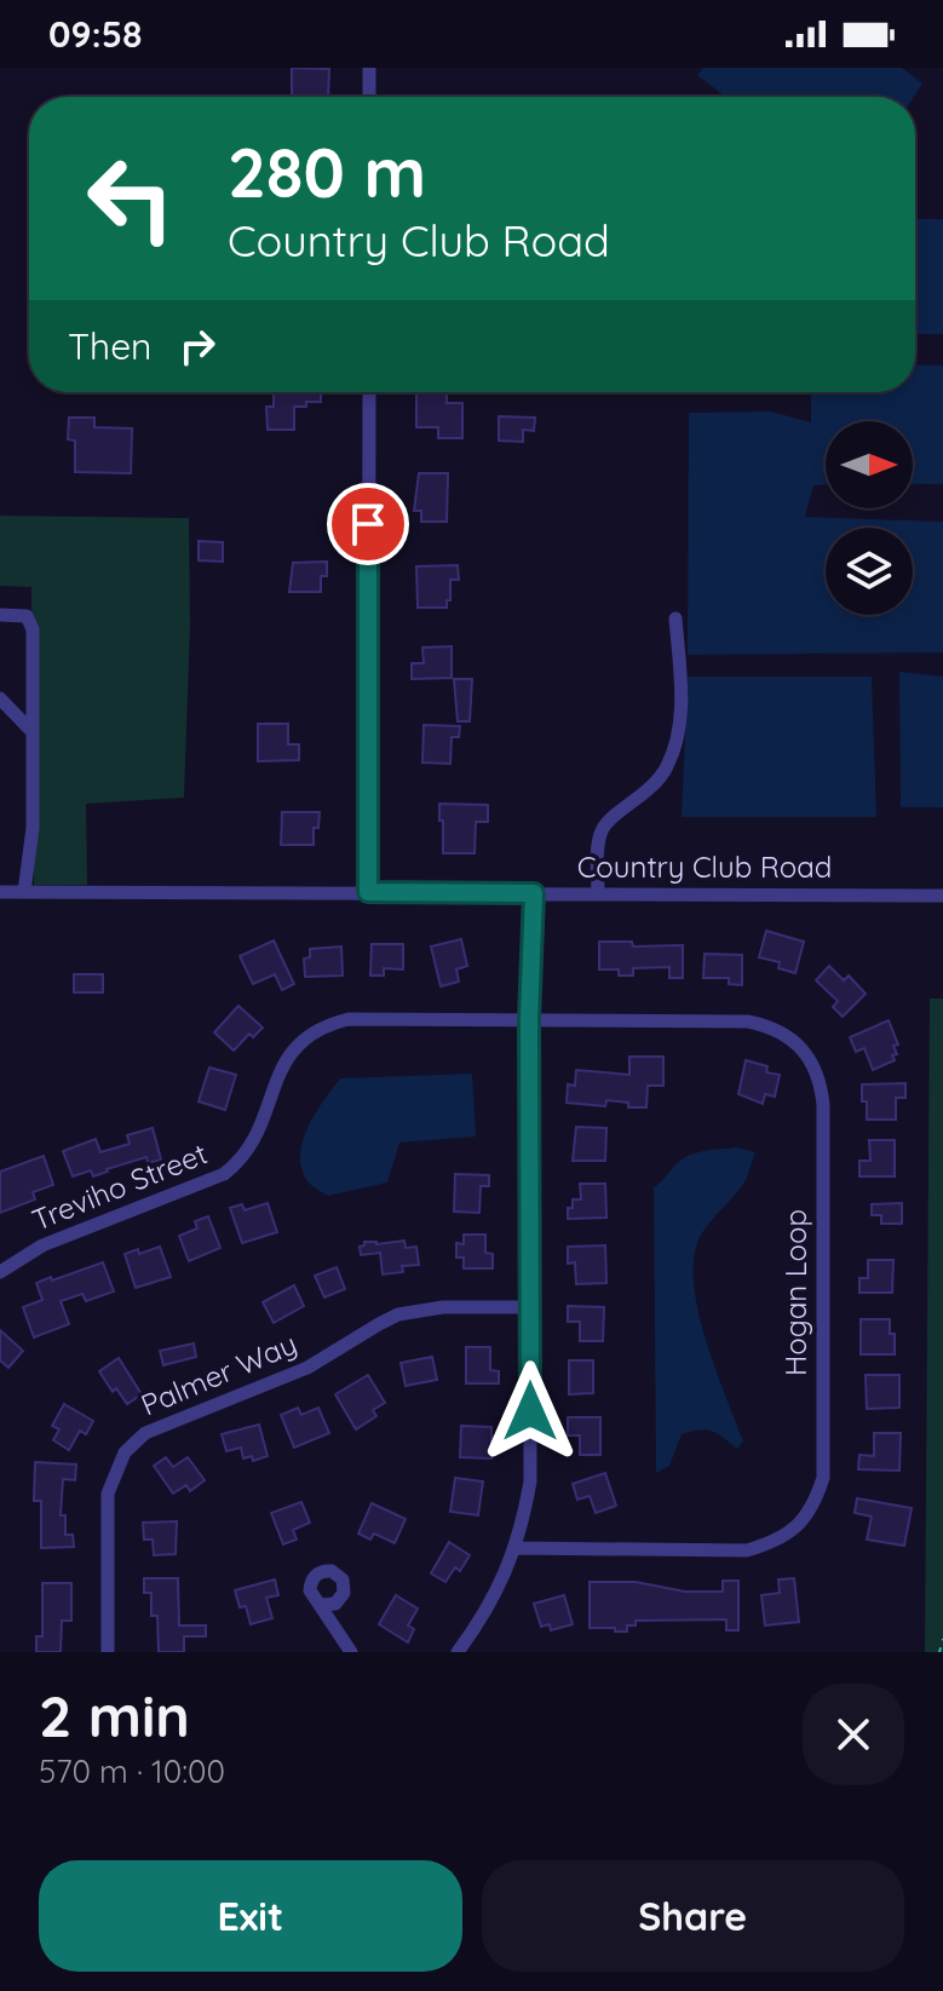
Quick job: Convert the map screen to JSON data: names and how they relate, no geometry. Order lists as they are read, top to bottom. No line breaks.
{"streets":{"street":["Country Club Road","Treviho Street","Hogan Loop","Palmer Way"]},"crossings":[["Treviho Street","Hogan Loop"]],"north":"right","page":{"status":"09:58","turn":["280 m","Country Club Road"],"then":"Then","heading":["2 min","570 m · 10:00"],"buttons":["Exit","Share"]}}
